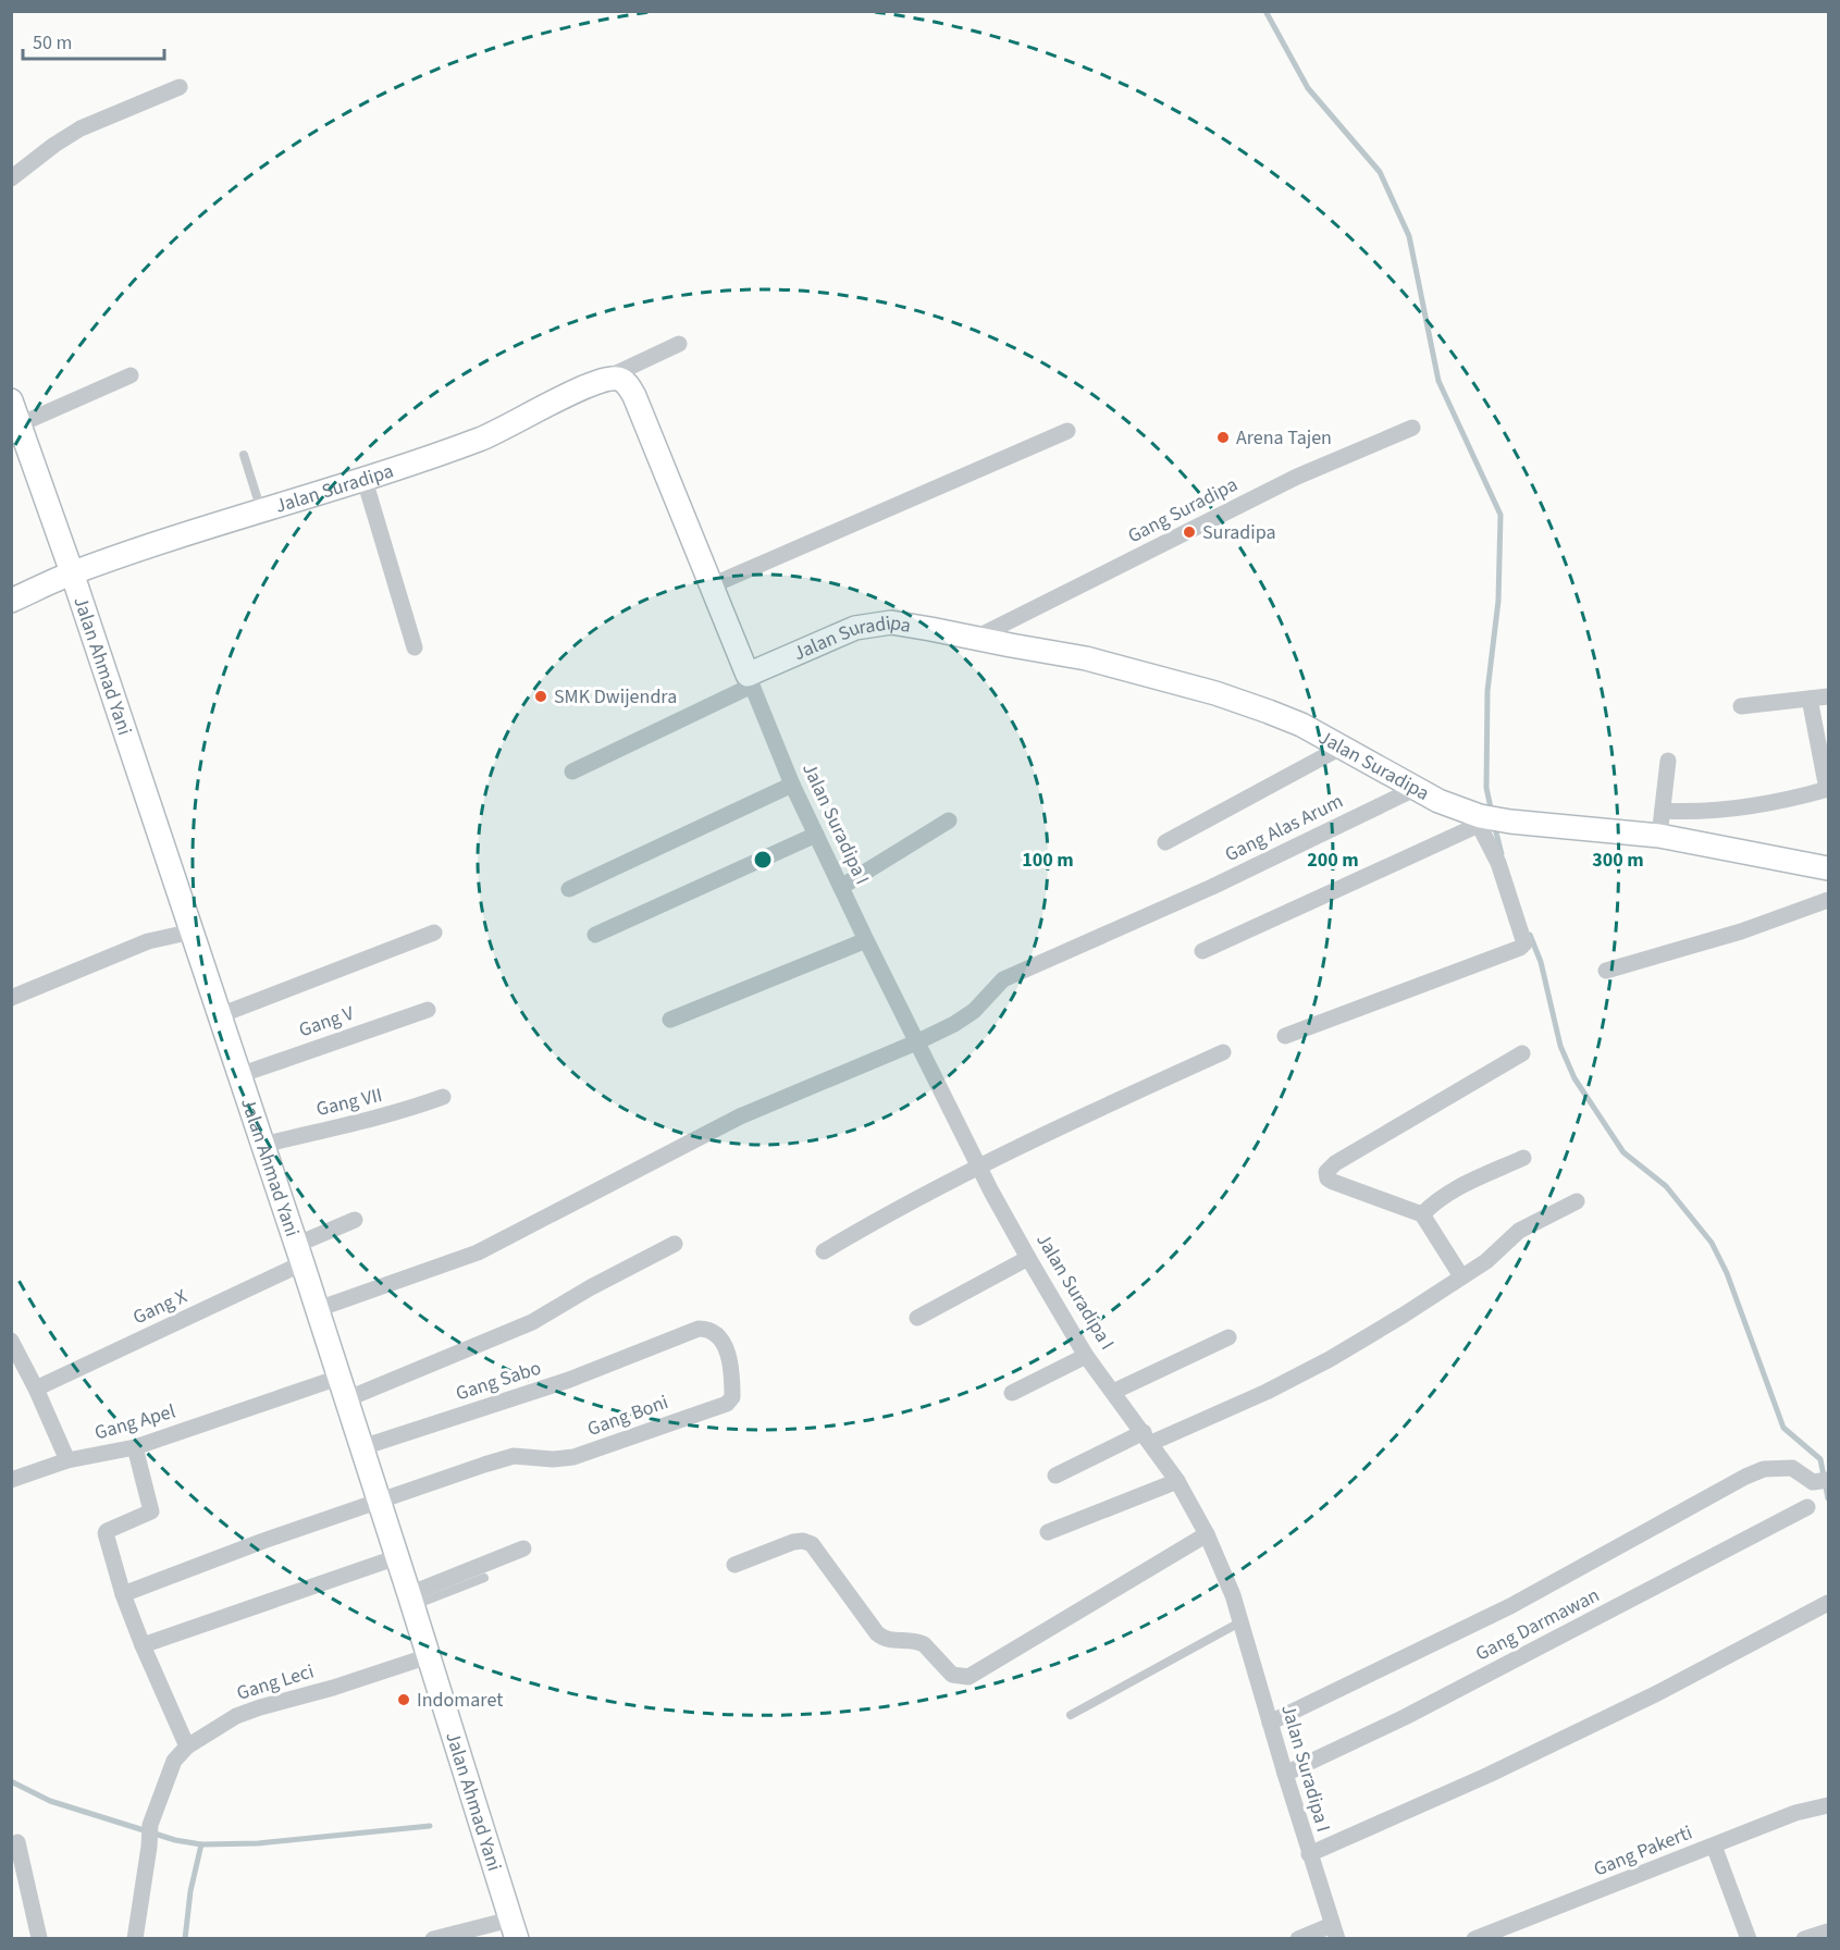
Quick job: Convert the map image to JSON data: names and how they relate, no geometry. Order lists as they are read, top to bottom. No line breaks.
{"streets":{"street":["Jalan Suradipa","Gang Suradipa","Jalan Ahmad Yani","Jalan Suradipa I","Gang Alas Arum","Gang V","Gang VII","Gang X","Gang Sabo","Gang Boni","Gang Apel","Gang Darmawan","Gang Leci","Gang Pakerti"]},"crossings":[["Jalan Suradipa","Gang Suradipa"],["Jalan Suradipa","Jalan Ahmad Yani"],["Jalan Suradipa","Jalan Suradipa I"],["Jalan Suradipa","Gang Alas Arum"],["Jalan Ahmad Yani","Gang Alas Arum"],["Jalan Ahmad Yani","Gang V"],["Jalan Ahmad Yani","Gang VII"],["Jalan Ahmad Yani","Gang X"],["Jalan Ahmad Yani","Gang Sabo"],["Jalan Ahmad Yani","Gang Boni"],["Jalan Ahmad Yani","Gang Apel"],["Jalan Ahmad Yani","Gang Leci"],["Jalan Suradipa I","Gang Alas Arum"],["Jalan Suradipa I","Gang Darmawan"],["Gang Sabo","Gang Boni"]],"places":["Arena Tajen","Suradipa","SMK Dwijendra","Indomaret"],"scale_bar":"50 m","rings":["100 m","200 m","300 m"]}
